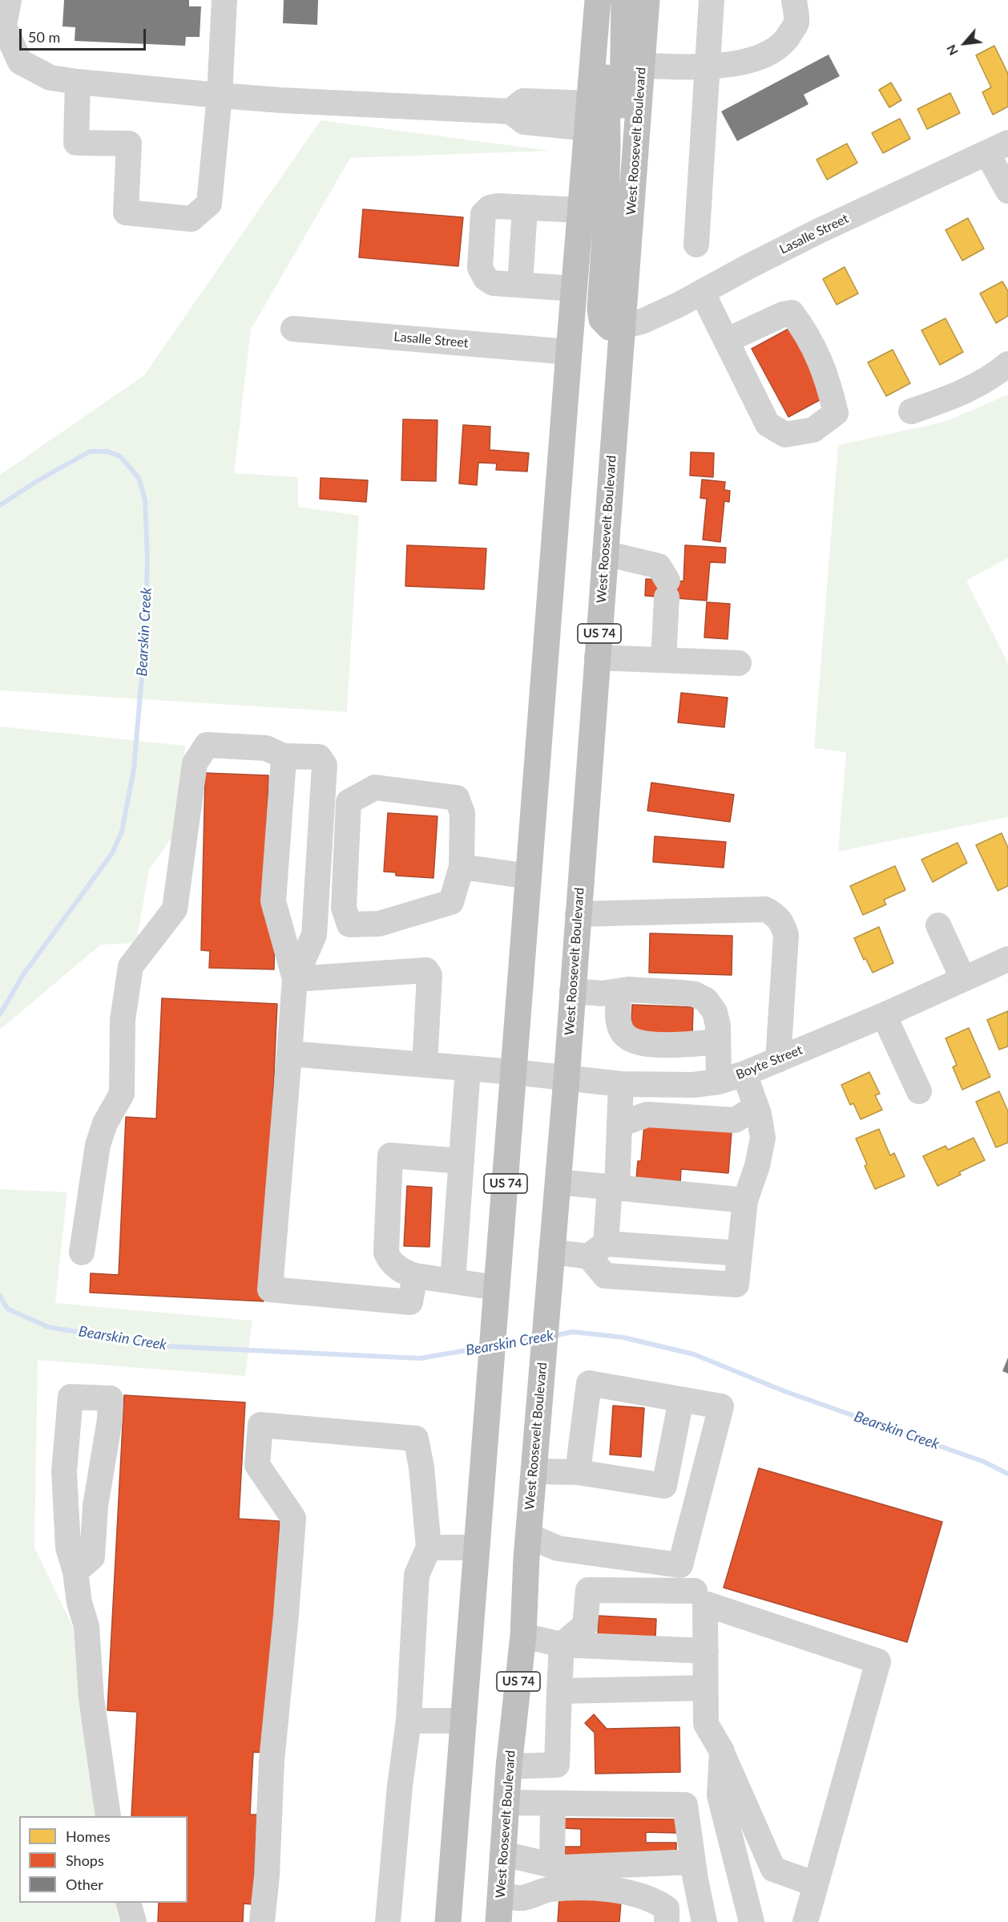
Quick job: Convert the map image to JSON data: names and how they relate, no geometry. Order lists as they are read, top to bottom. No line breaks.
{"streets":{"highway":["West Roosevelt Boulevard","US 74"],"street":["Lasalle Street","Boyte Street"]},"crossings":[["West Roosevelt Boulevard","Lasalle Street"],["West Roosevelt Boulevard","Boyte Street"],["Lasalle Street","US 74"],["US 74","Boyte Street"]],"water":["Bearskin Creek"],"legend":["Homes","Shops","Other"],"scale_bar":"50 m","north":"bottom left"}
